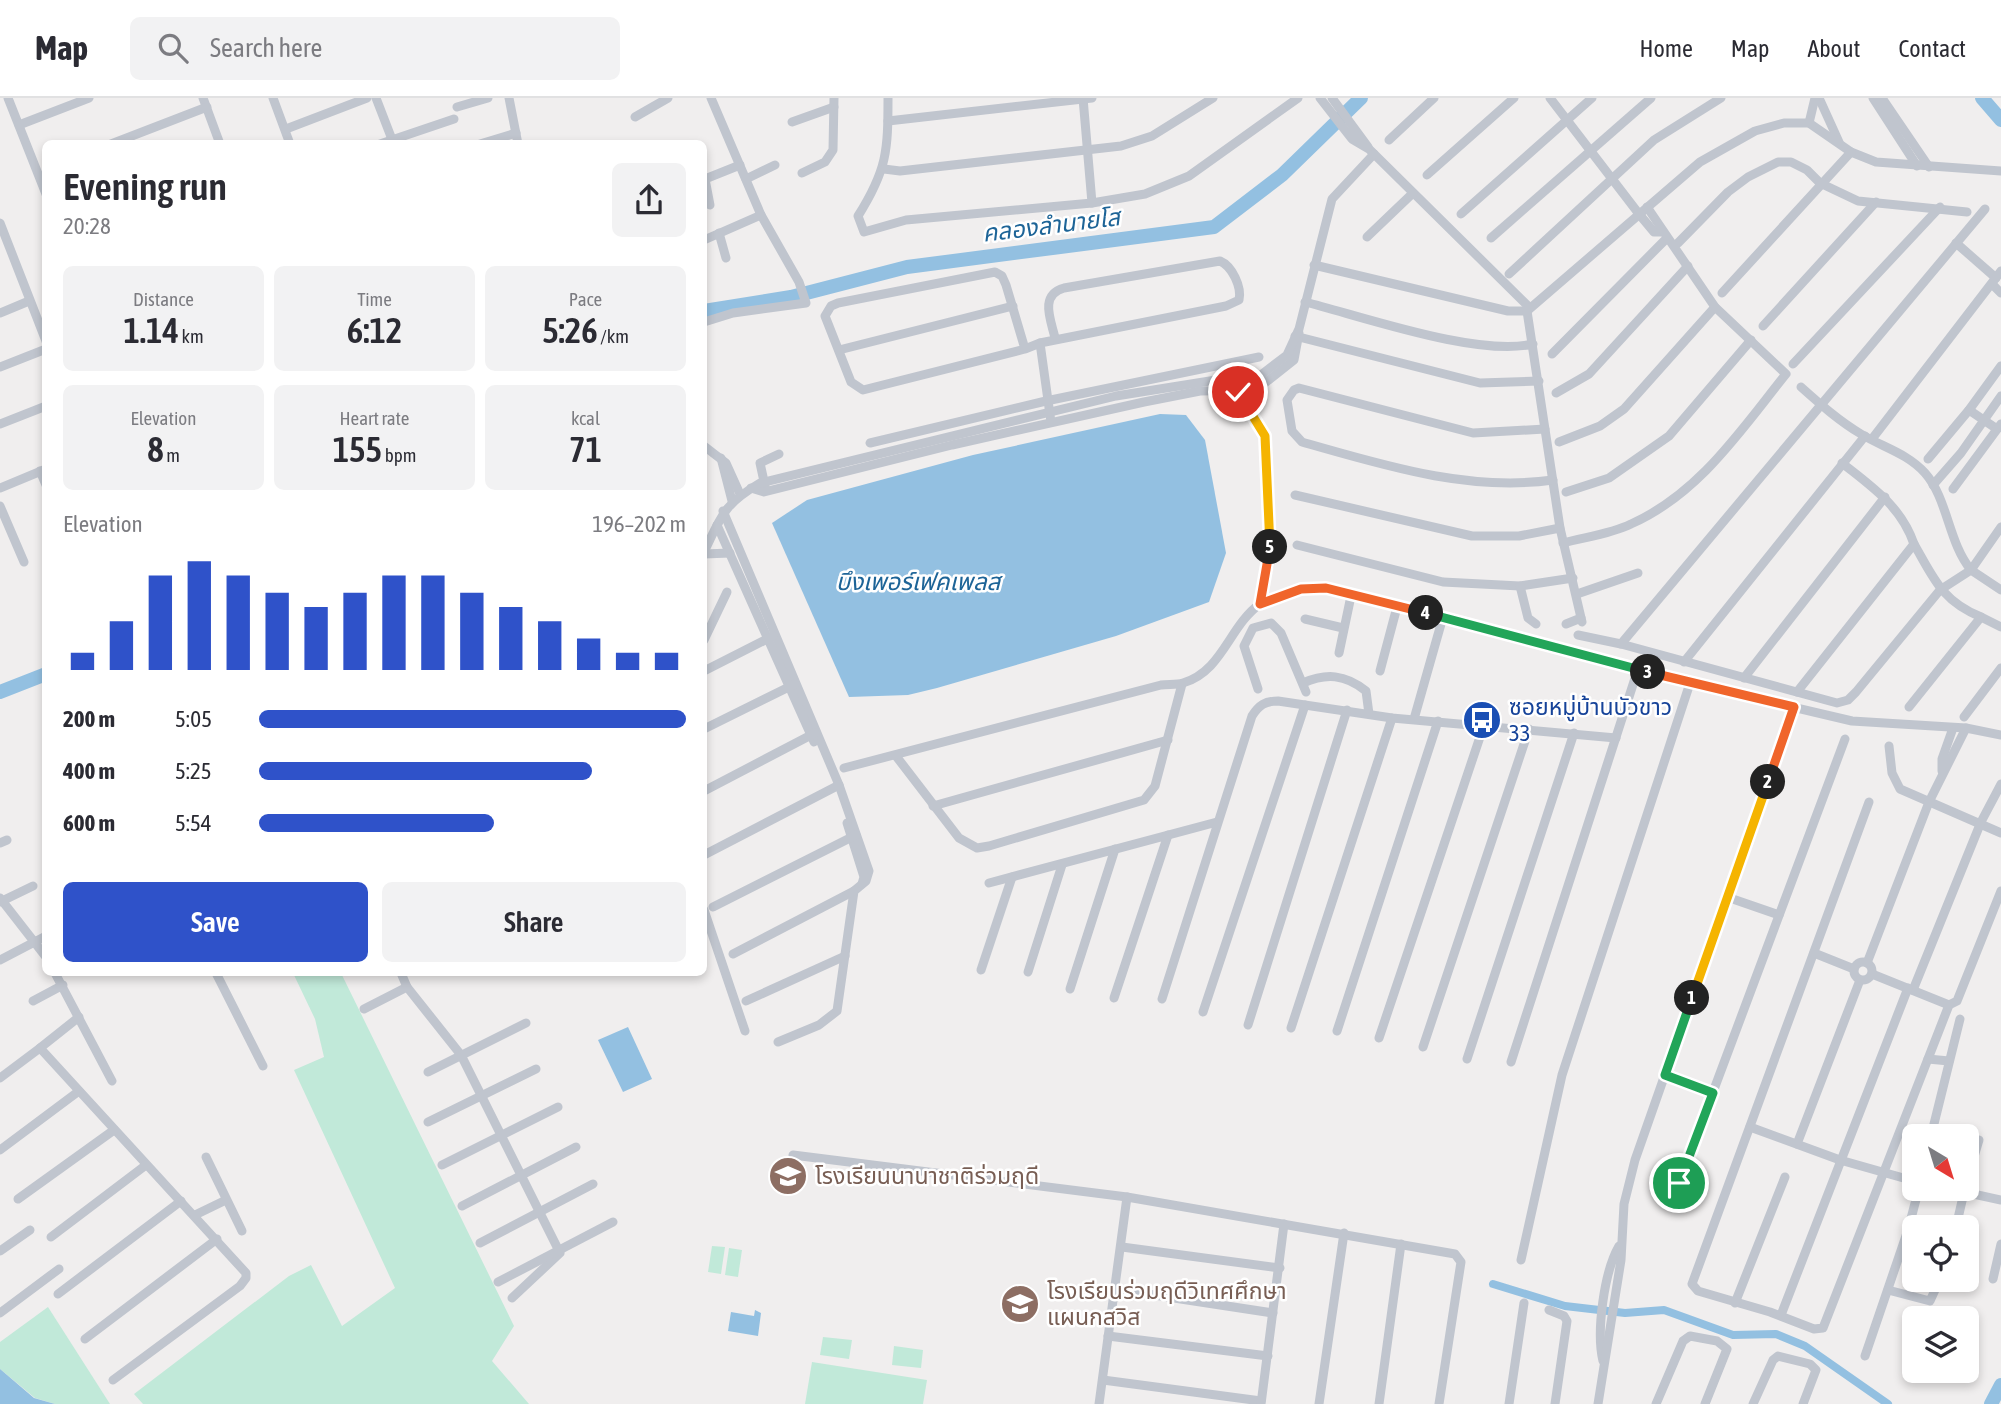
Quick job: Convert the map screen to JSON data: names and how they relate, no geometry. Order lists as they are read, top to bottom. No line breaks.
{"water":["คลองลำนายโส","บึงเพอร์เฟคเพลส"],"places":{"bus stop":["ซอยหมู่บ้านบัวขาว 33"],"school or university":["โรงเรียนนานาชาติร่วมฤดี","โรงเรียนร่วมฤดีวิเทศศึกษา แผนกสวิส"]},"north":"bottom right","page":{"header":"Map","search":"Search here","nav":["Home","Map","About","Contact"],"heading":["Evening run","20:28"],"stats":[["Distance","1.14 km"],["Time","6:12"],["Pace","5:26 /km"],["Elevation","8 m"],["Heart rate","155 bpm"],["kcal","71"]],"chart":["Elevation","196–202 m"],"pins":["5","4","3","2","1"],"list":[{"name":"200 m","note":"5:05"},{"name":"400 m","note":"5:25"},{"name":"600 m","note":"5:54"}],"buttons":["Save","Share"]}}
